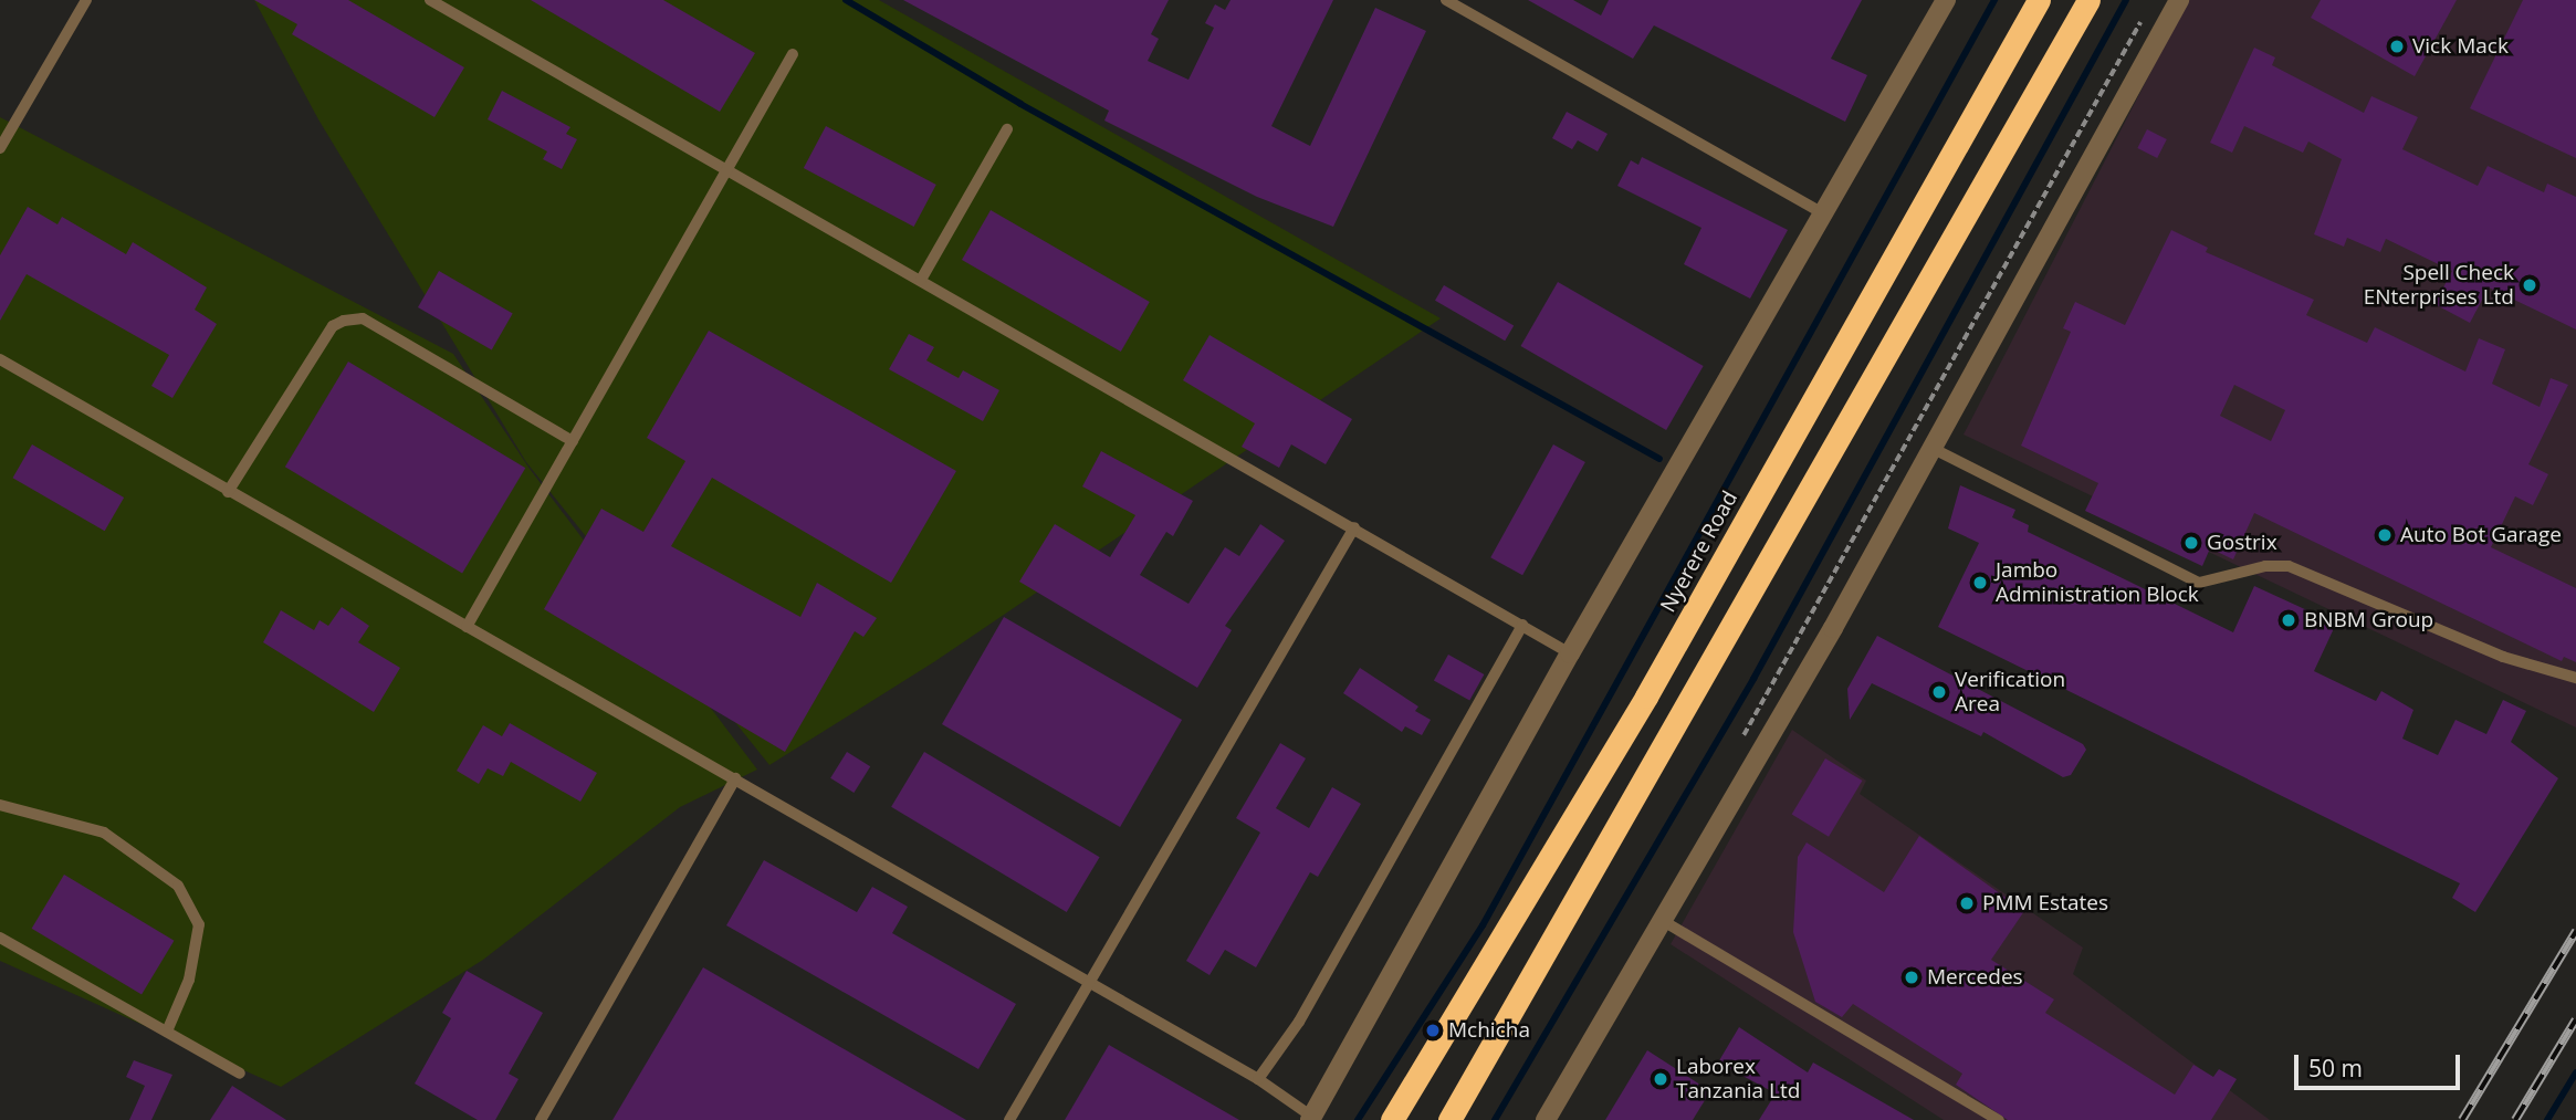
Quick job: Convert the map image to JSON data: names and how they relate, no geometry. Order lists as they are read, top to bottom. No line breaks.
{"streets":{"highway":["Nyerere Road"]},"places":["Vick Mack","Spell Check ENterprises Ltd","Auto Bot Garage","Gostrix","Jambo Administration Block","BNBM Group","Verification Area","PMM Estates","Mercedes","Mchicha","Laborex Tanzania Ltd"],"scale_bar":"50 m"}
